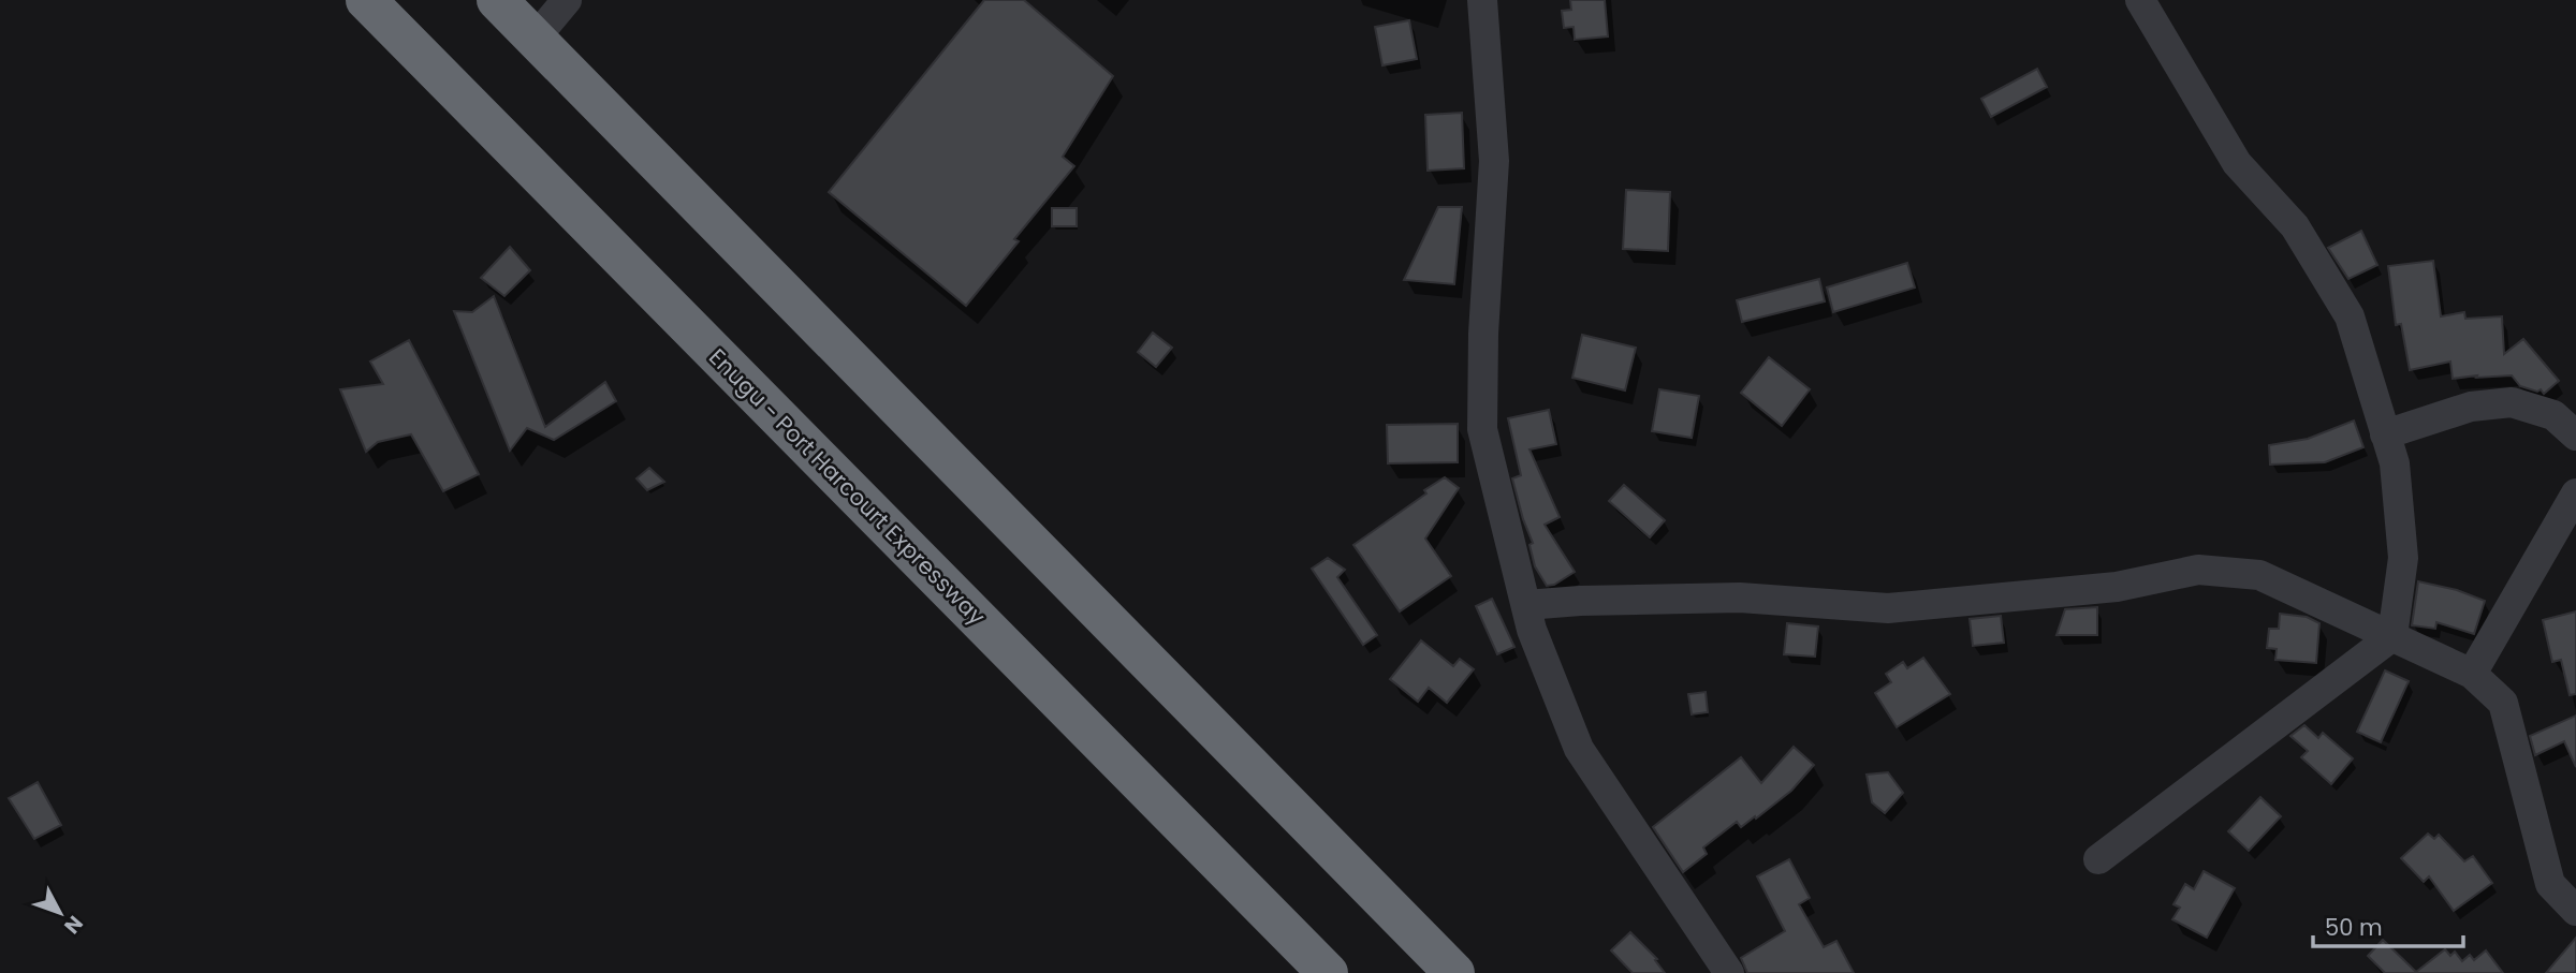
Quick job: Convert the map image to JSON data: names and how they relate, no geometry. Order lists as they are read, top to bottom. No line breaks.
{"streets":{"highway":["Enugu - Port Harcourt Expressway"]},"scale_bar":"50 m","north":"bottom right"}
